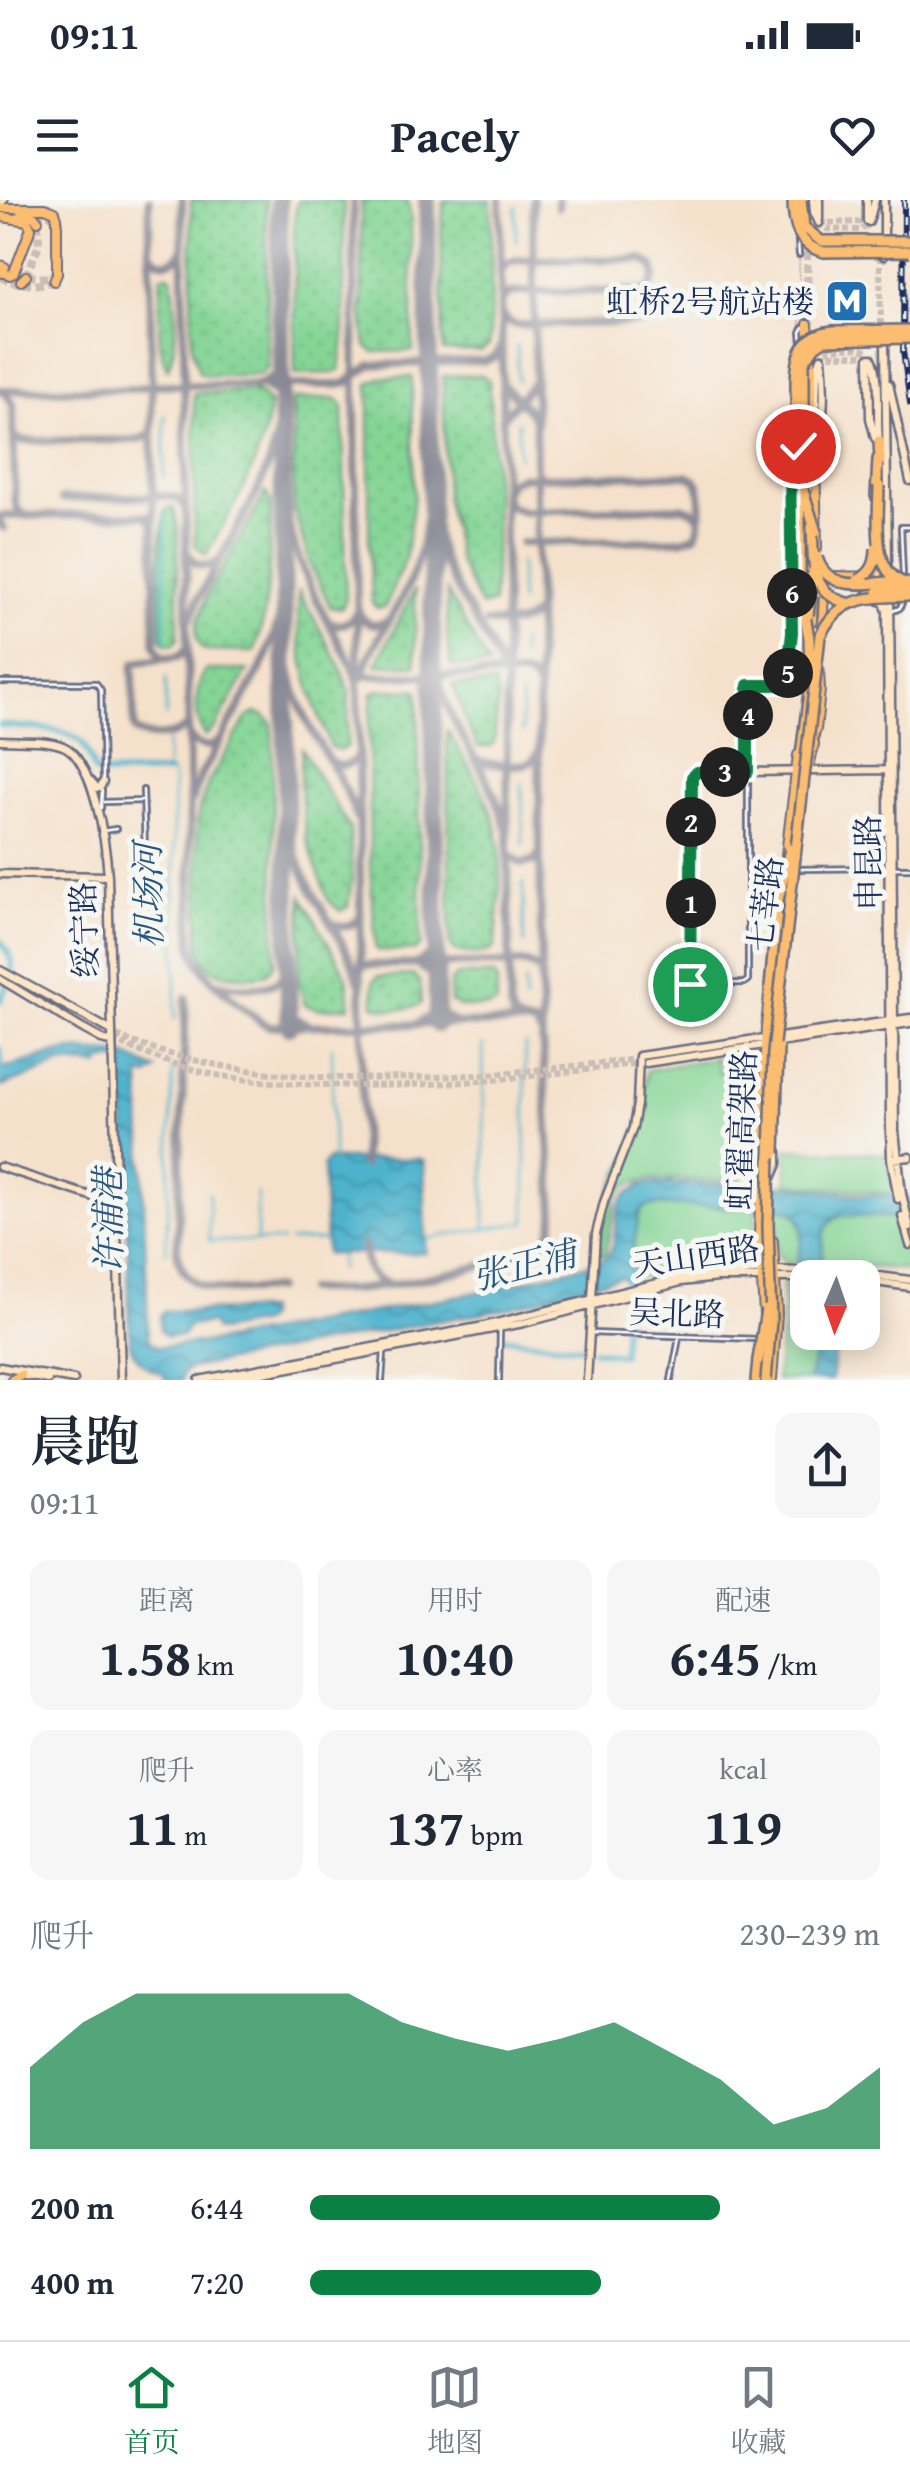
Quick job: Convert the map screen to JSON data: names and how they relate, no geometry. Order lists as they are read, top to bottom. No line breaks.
{"streets":{"highway":["虹翟高架路"],"main road":["申昆路","七莘路","绥宁路","天山西路"],"street":["吴北路"]},"crossings":[["七莘路","虹翟高架路"],["七莘路","天山西路"],["七莘路","吴北路"]],"water":["机场河","许浦港","张正浦"],"places":{"metro station":["虹桥2号航站楼"]},"north":"bottom","page":{"status":"09:11","header":"Pacely","pins":["6","5","4","3","2","1"],"heading":["晨跑","09:11"],"stats":[["距离","1.58 km"],["用时","10:40"],["配速","6:45 /km"],["爬升","11 m"],["心率","137 bpm"],["kcal","119"]],"chart":["爬升","230–239 m"],"list":[{"name":"200 m","note":"6:44"},{"name":"400 m","note":"7:20"}],"tabs":["首页","地图","收藏"]}}
